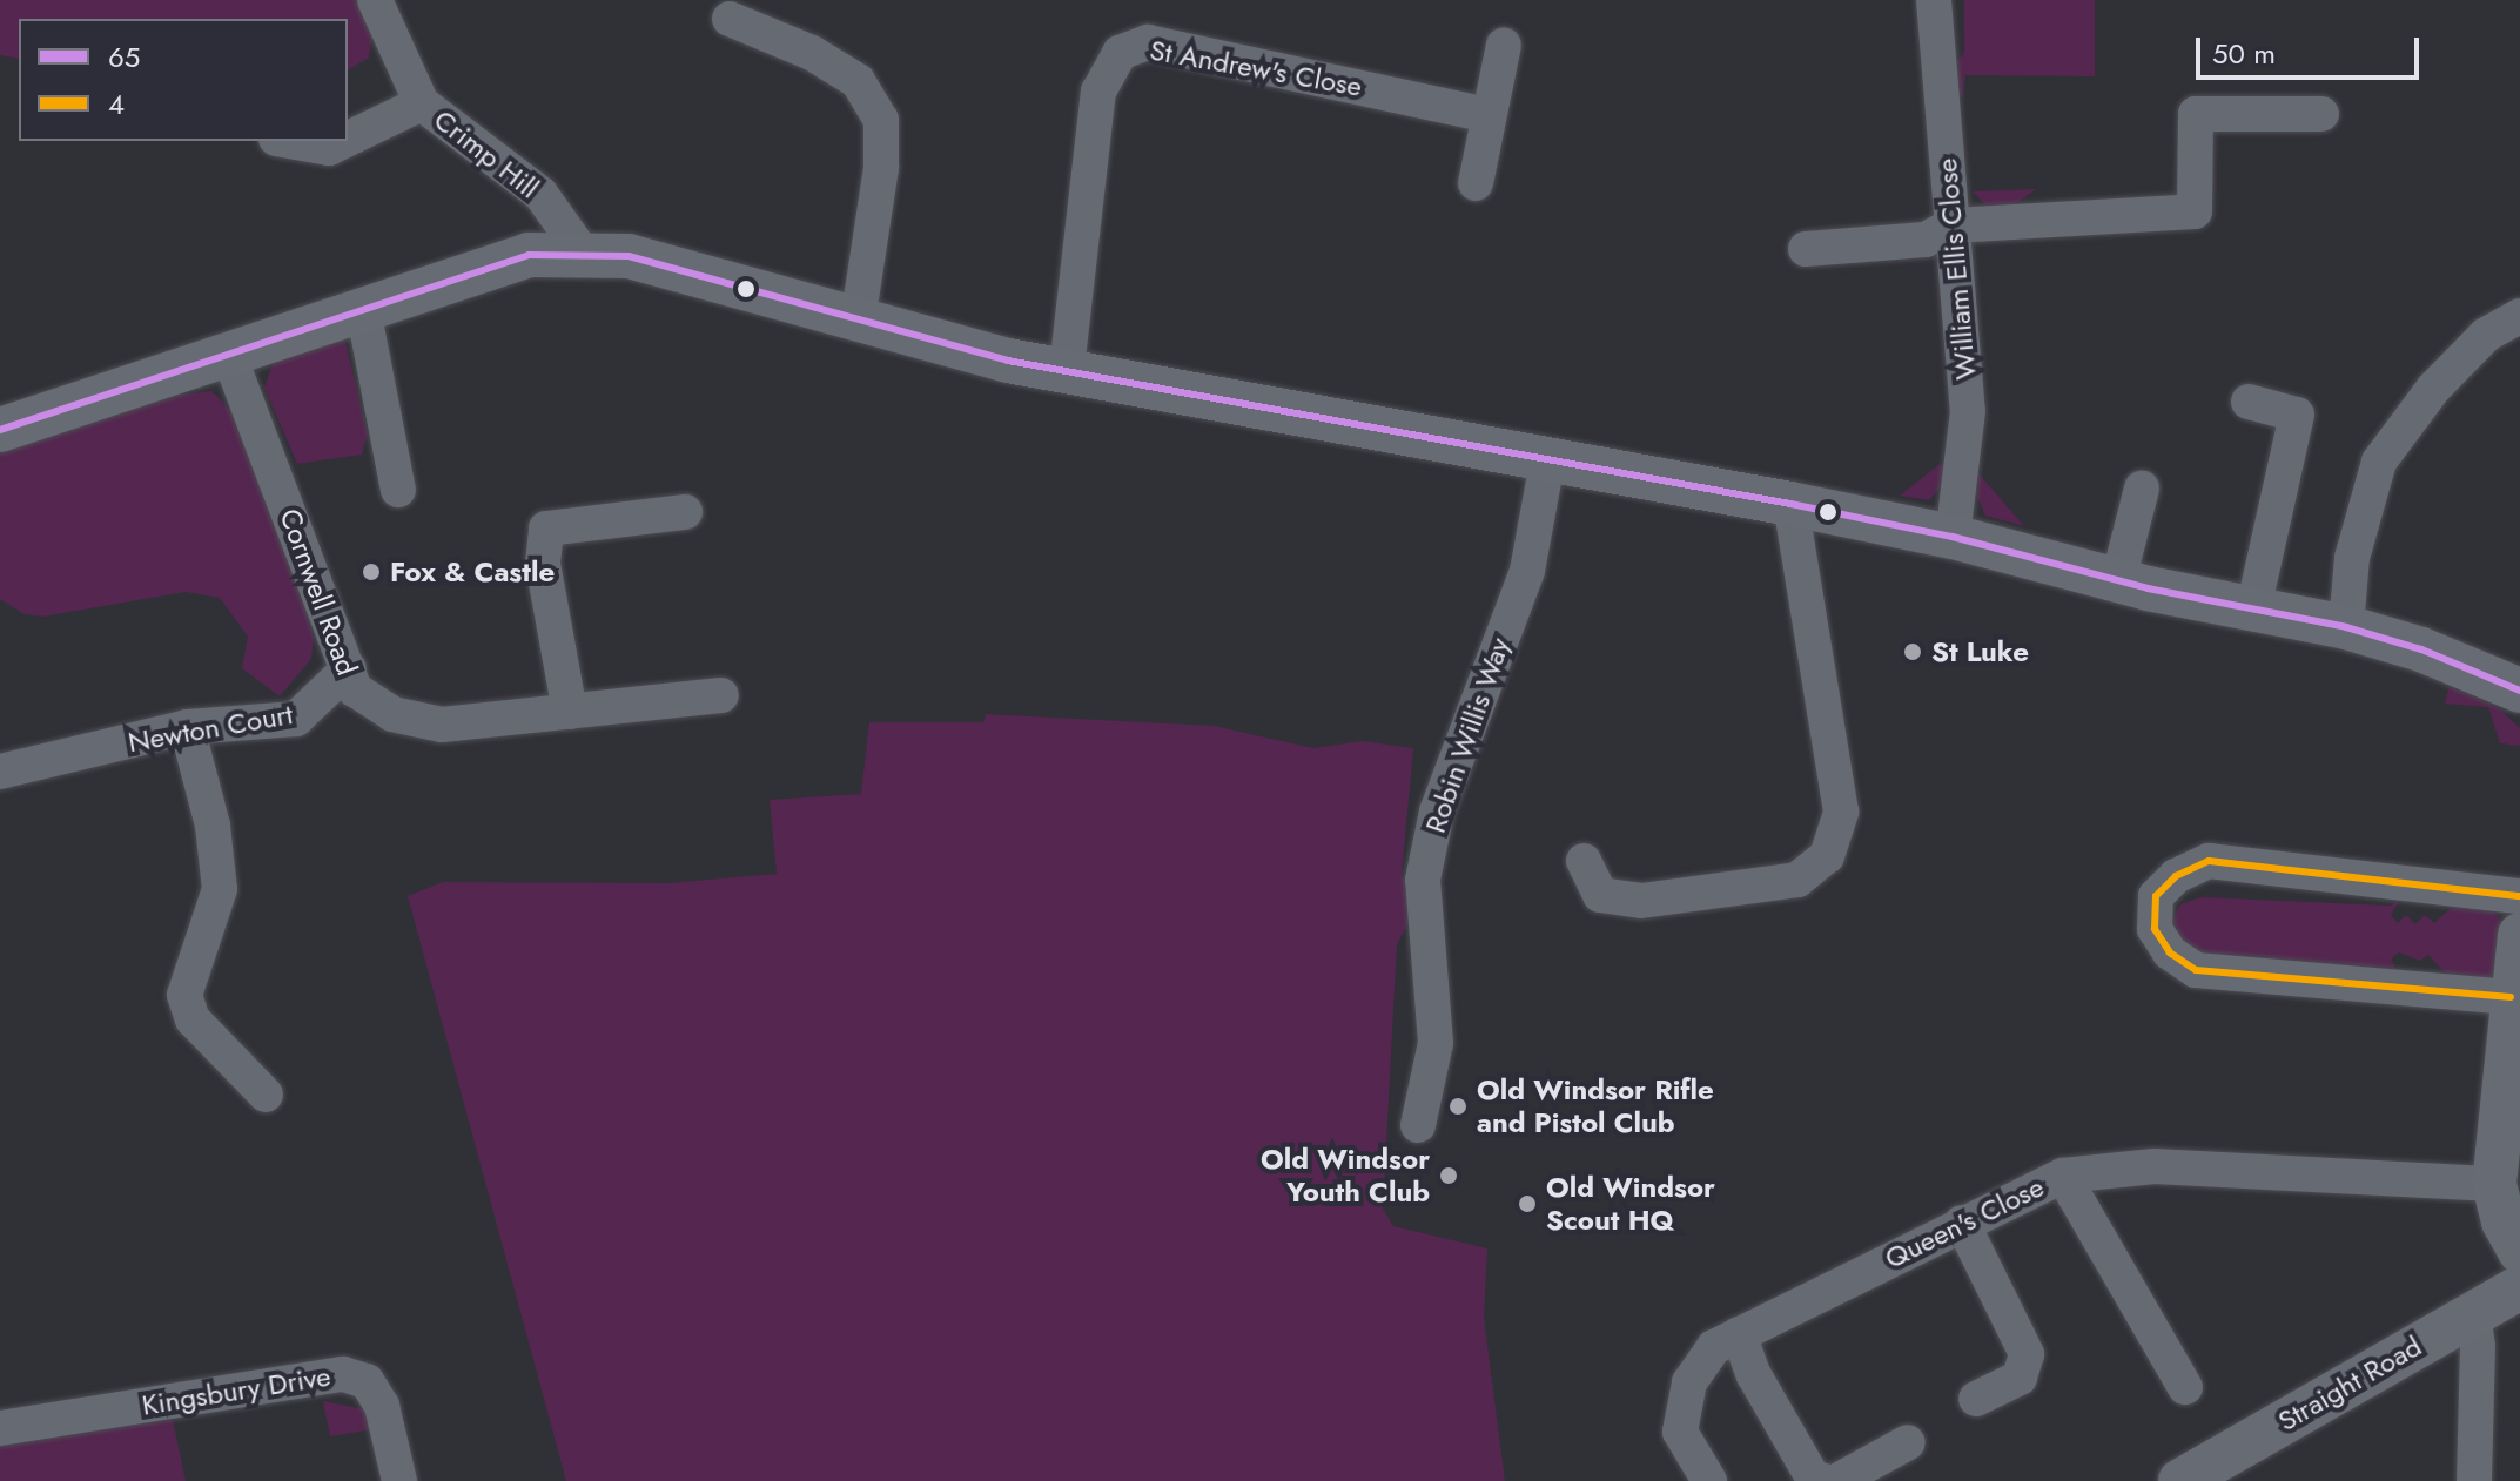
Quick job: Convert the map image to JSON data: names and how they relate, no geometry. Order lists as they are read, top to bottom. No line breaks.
{"streets":{"main road":["Straight Road"],"street":["St Andrew's Close","Crimp Hill","William Ellis Close","Cornwell Road","Newton Court","Robin Willis Way","Queen's Close","Kingsbury Drive"]},"crossings":[["Cornwell Road","Newton Court"]],"places":["Fox & Castle","St Luke","Old Windsor Rifle and Pistol Club","Old Windsor Youth Club","Old Windsor Scout HQ"],"lines":["transit line 65","transit line 4"],"legend":["65","4"],"scale_bar":"50 m"}
